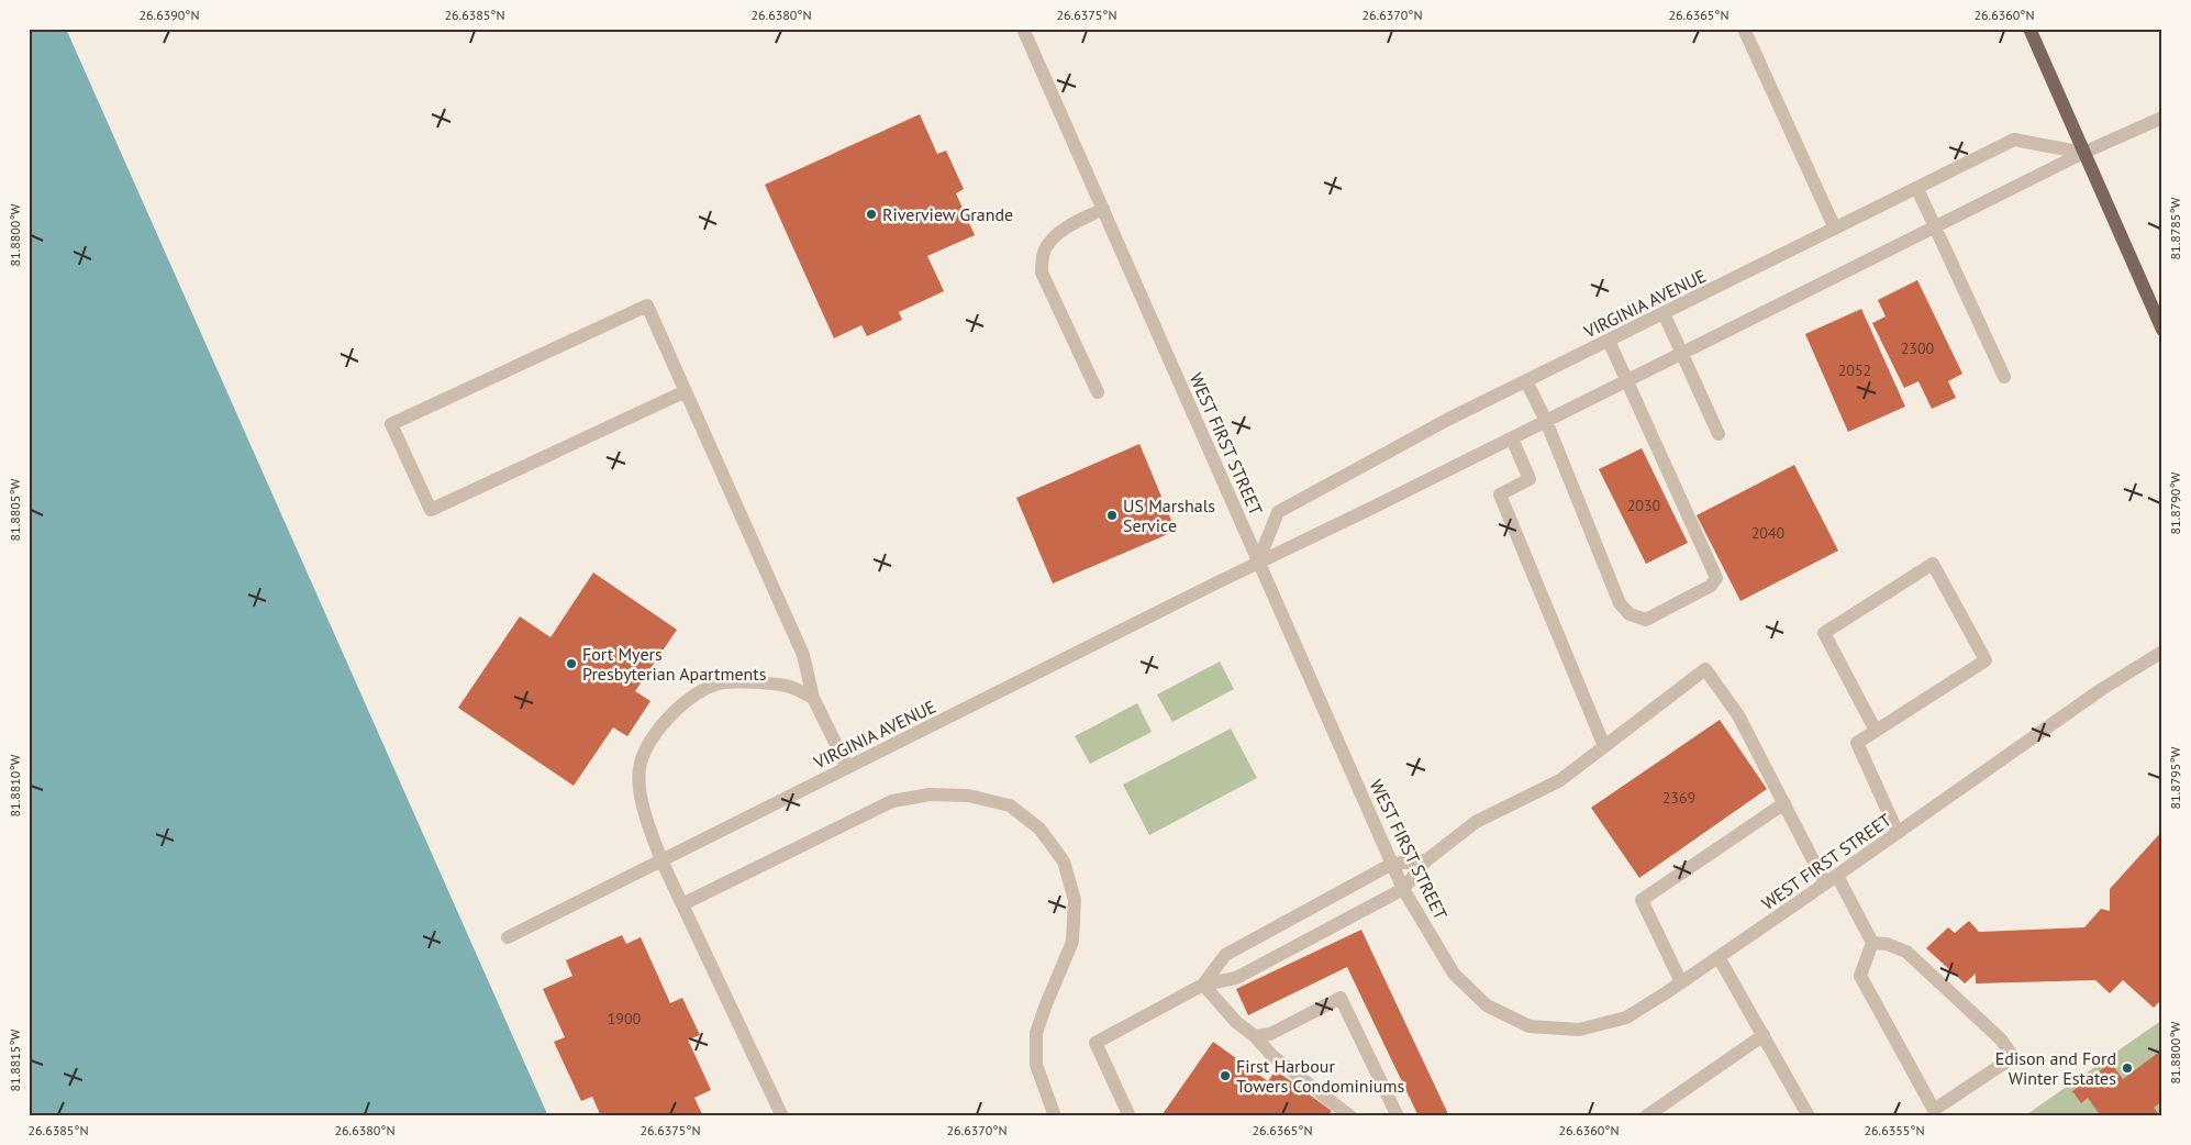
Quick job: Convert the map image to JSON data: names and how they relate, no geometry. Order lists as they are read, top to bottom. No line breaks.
{"streets":{"street":["VIRGINIA AVENUE","WEST FIRST STREET"]},"crossings":[["VIRGINIA AVENUE","WEST FIRST STREET"]],"places":["Riverview Grande","US Marshals Service","Fort Myers Presbyterian Apartments","Edison and Ford Winter Estates","First Harbour Towers Condominiums"],"house_numbers":["2300","2052","2030","2040","2369","1900"],"coordinates":["26.6390°N","26.6385°N","26.6380°N","26.6375°N","26.6370°N","26.6365°N","26.6360°N","81.8785°W","81.8800°W","81.8790°W","81.8805°W","81.8795°W","81.8810°W","81.8815°W","26.6355°N"]}
